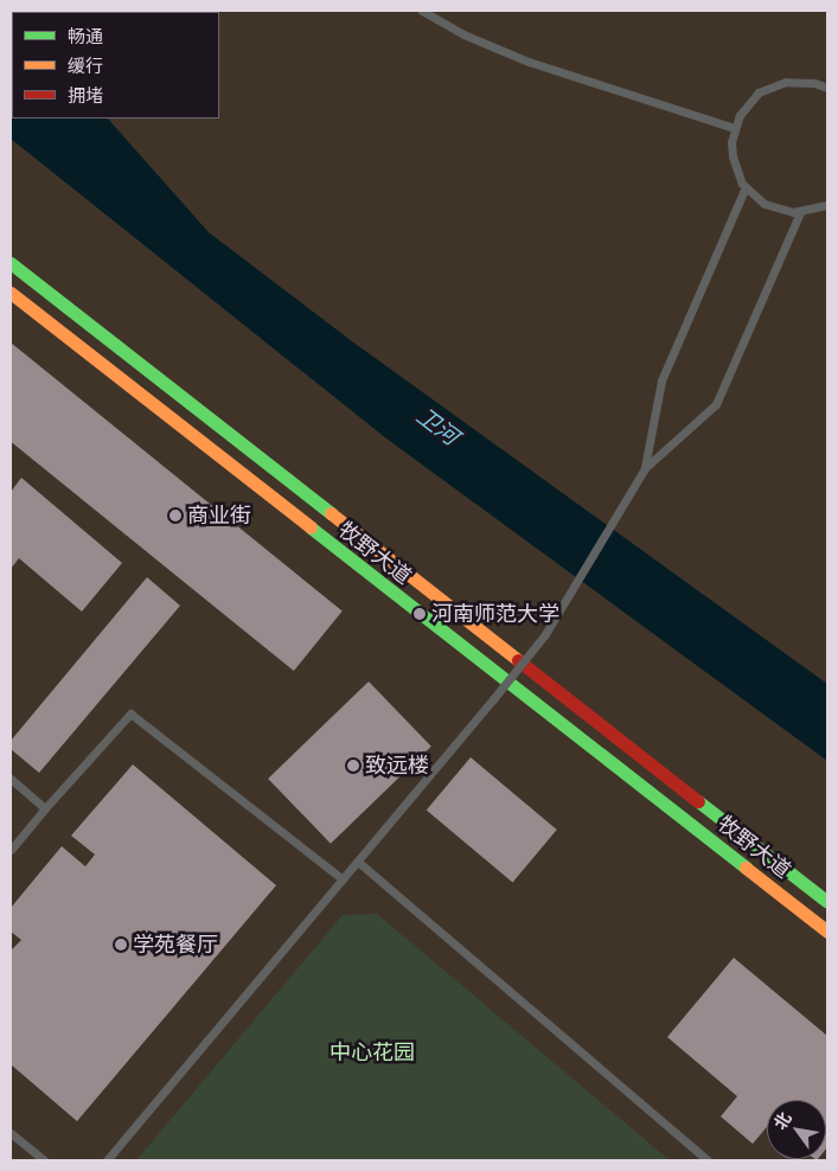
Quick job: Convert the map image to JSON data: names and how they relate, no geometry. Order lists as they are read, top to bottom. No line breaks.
{"streets":{"main road":["牧野大道"]},"water":["卫河"],"parks":["中心花园"],"places":["商业街","河南师范大学","致远楼","学苑餐厅"],"legend":["畅通","缓行","拥堵"],"north":"top left"}
